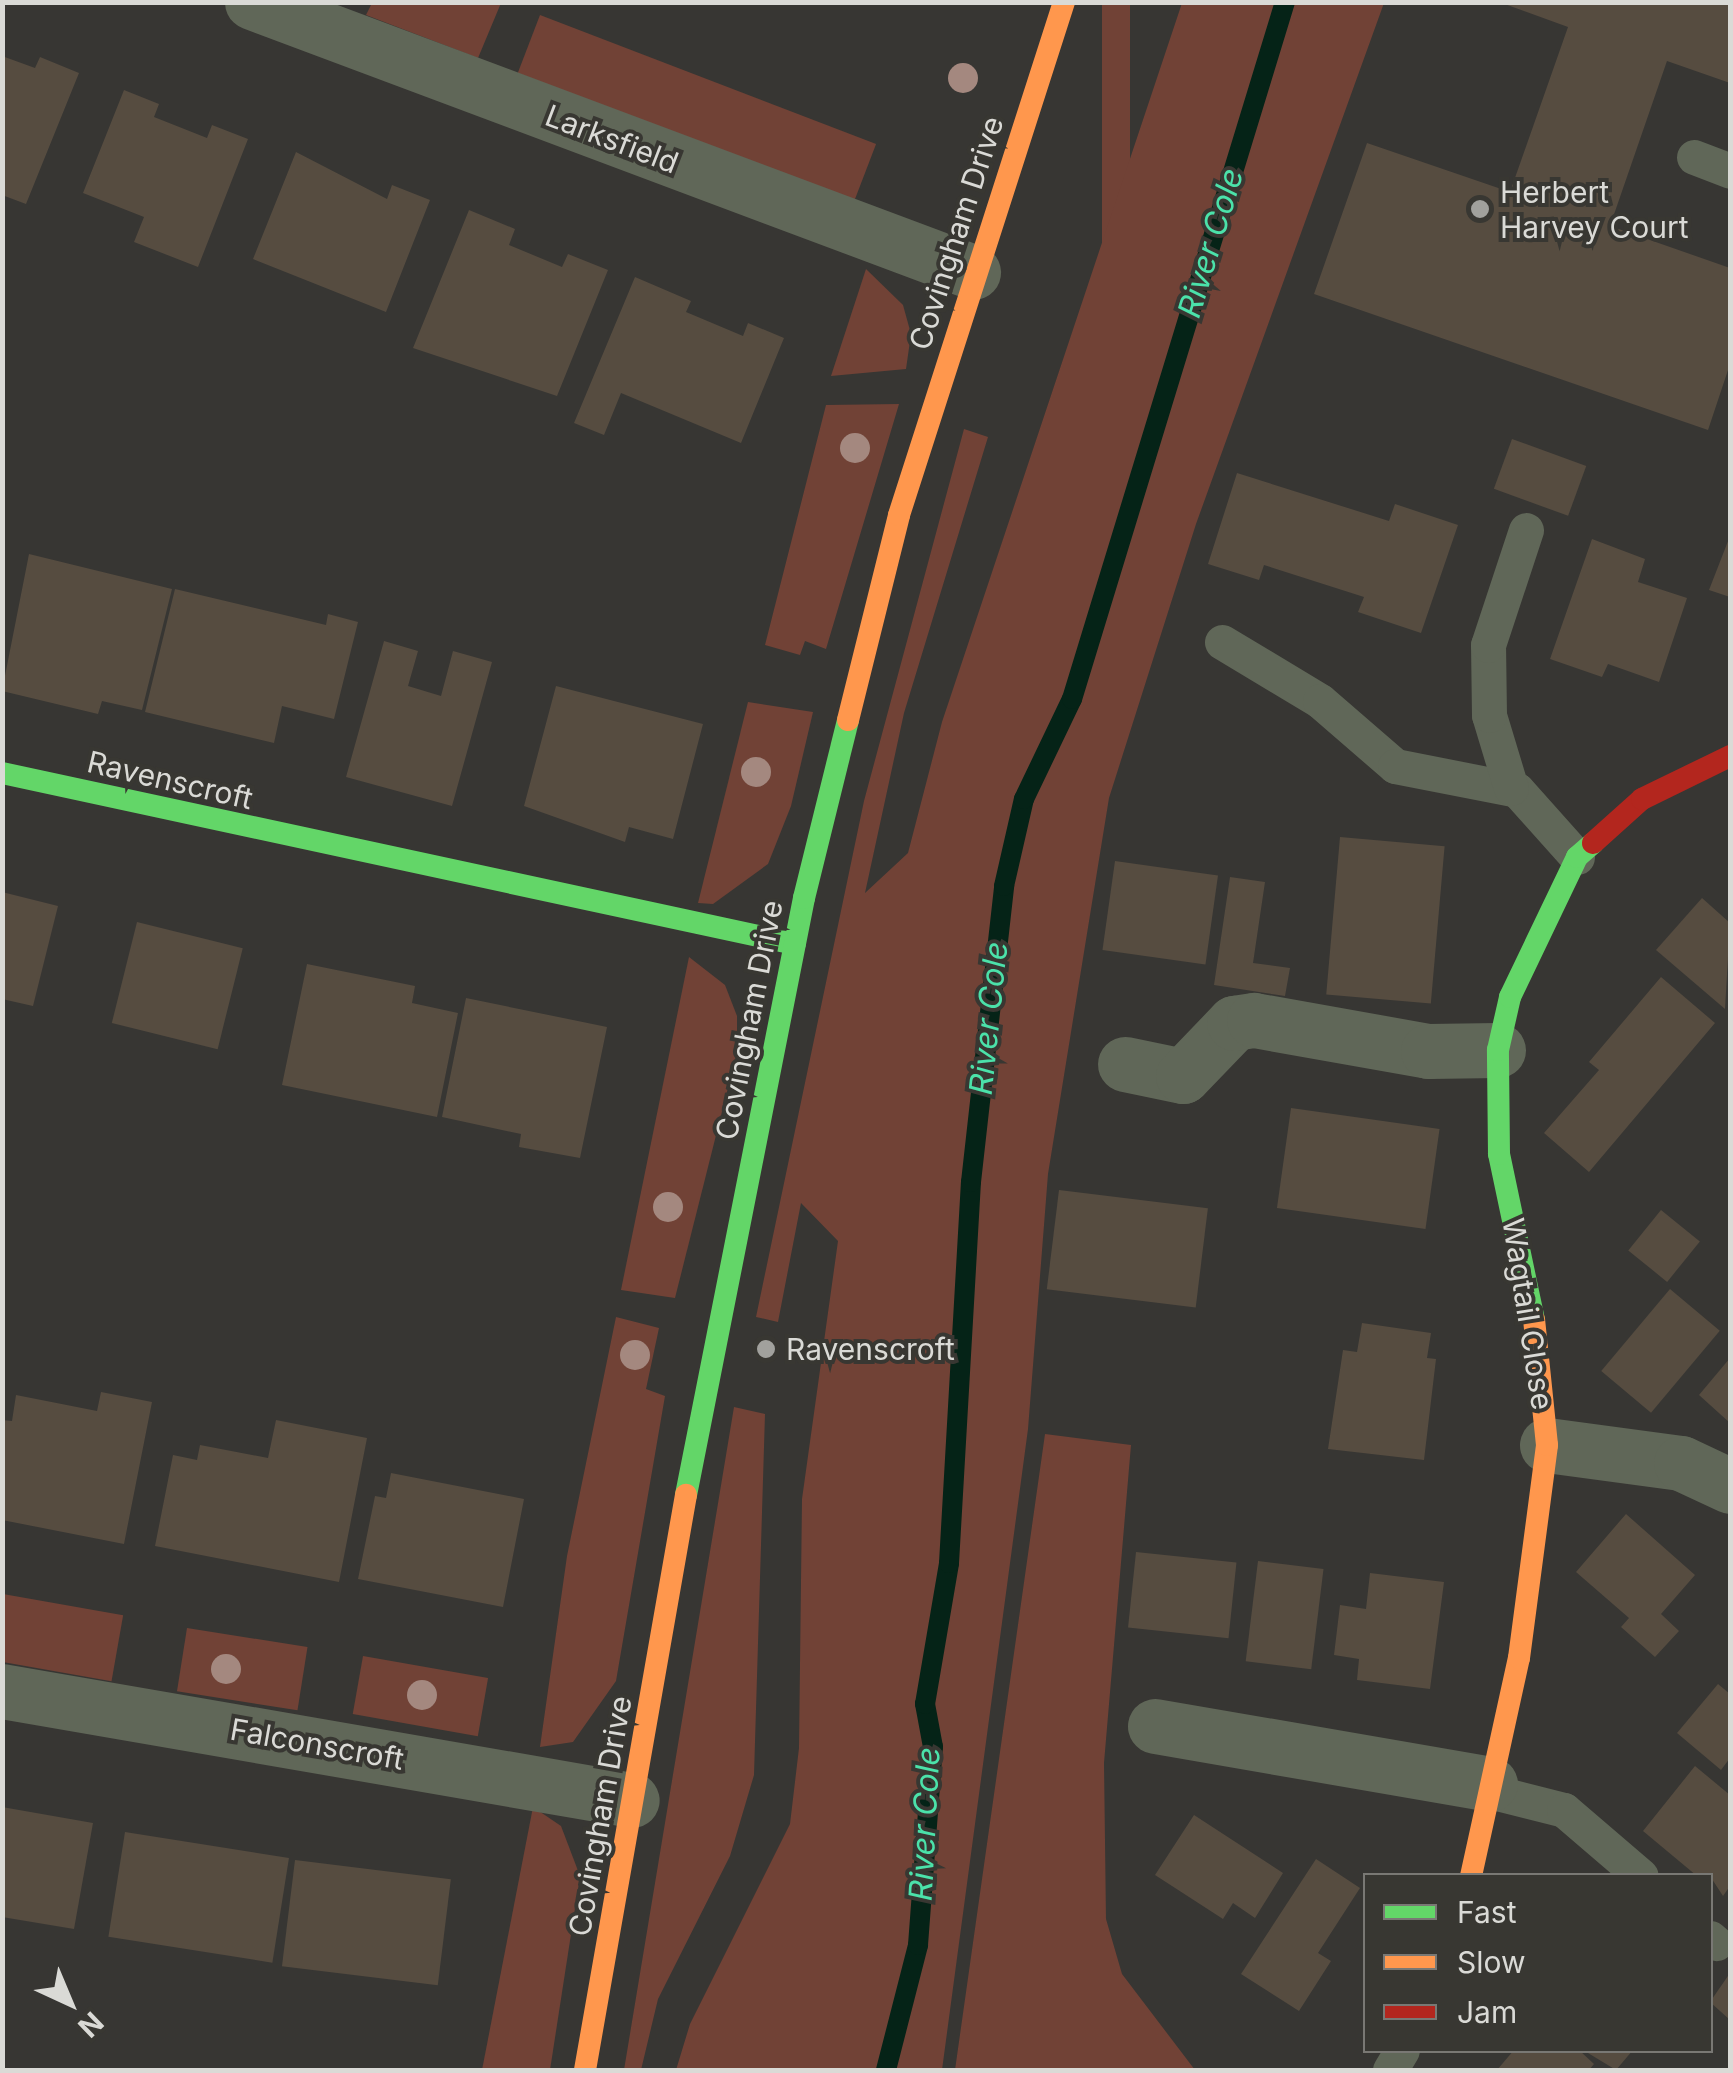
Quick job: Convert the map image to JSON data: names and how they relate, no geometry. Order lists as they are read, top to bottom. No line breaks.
{"streets":{"street":["Larksfield","Covingham Drive","Ravenscroft","Wagtail Close","Falconscroft"]},"crossings":[["Larksfield","Covingham Drive"],["Covingham Drive","Ravenscroft"],["Covingham Drive","Falconscroft"]],"water":["River Cole"],"places":["Herbert Harvey Court","Ravenscroft"],"legend":["Fast","Slow","Jam"],"north":"bottom right"}
